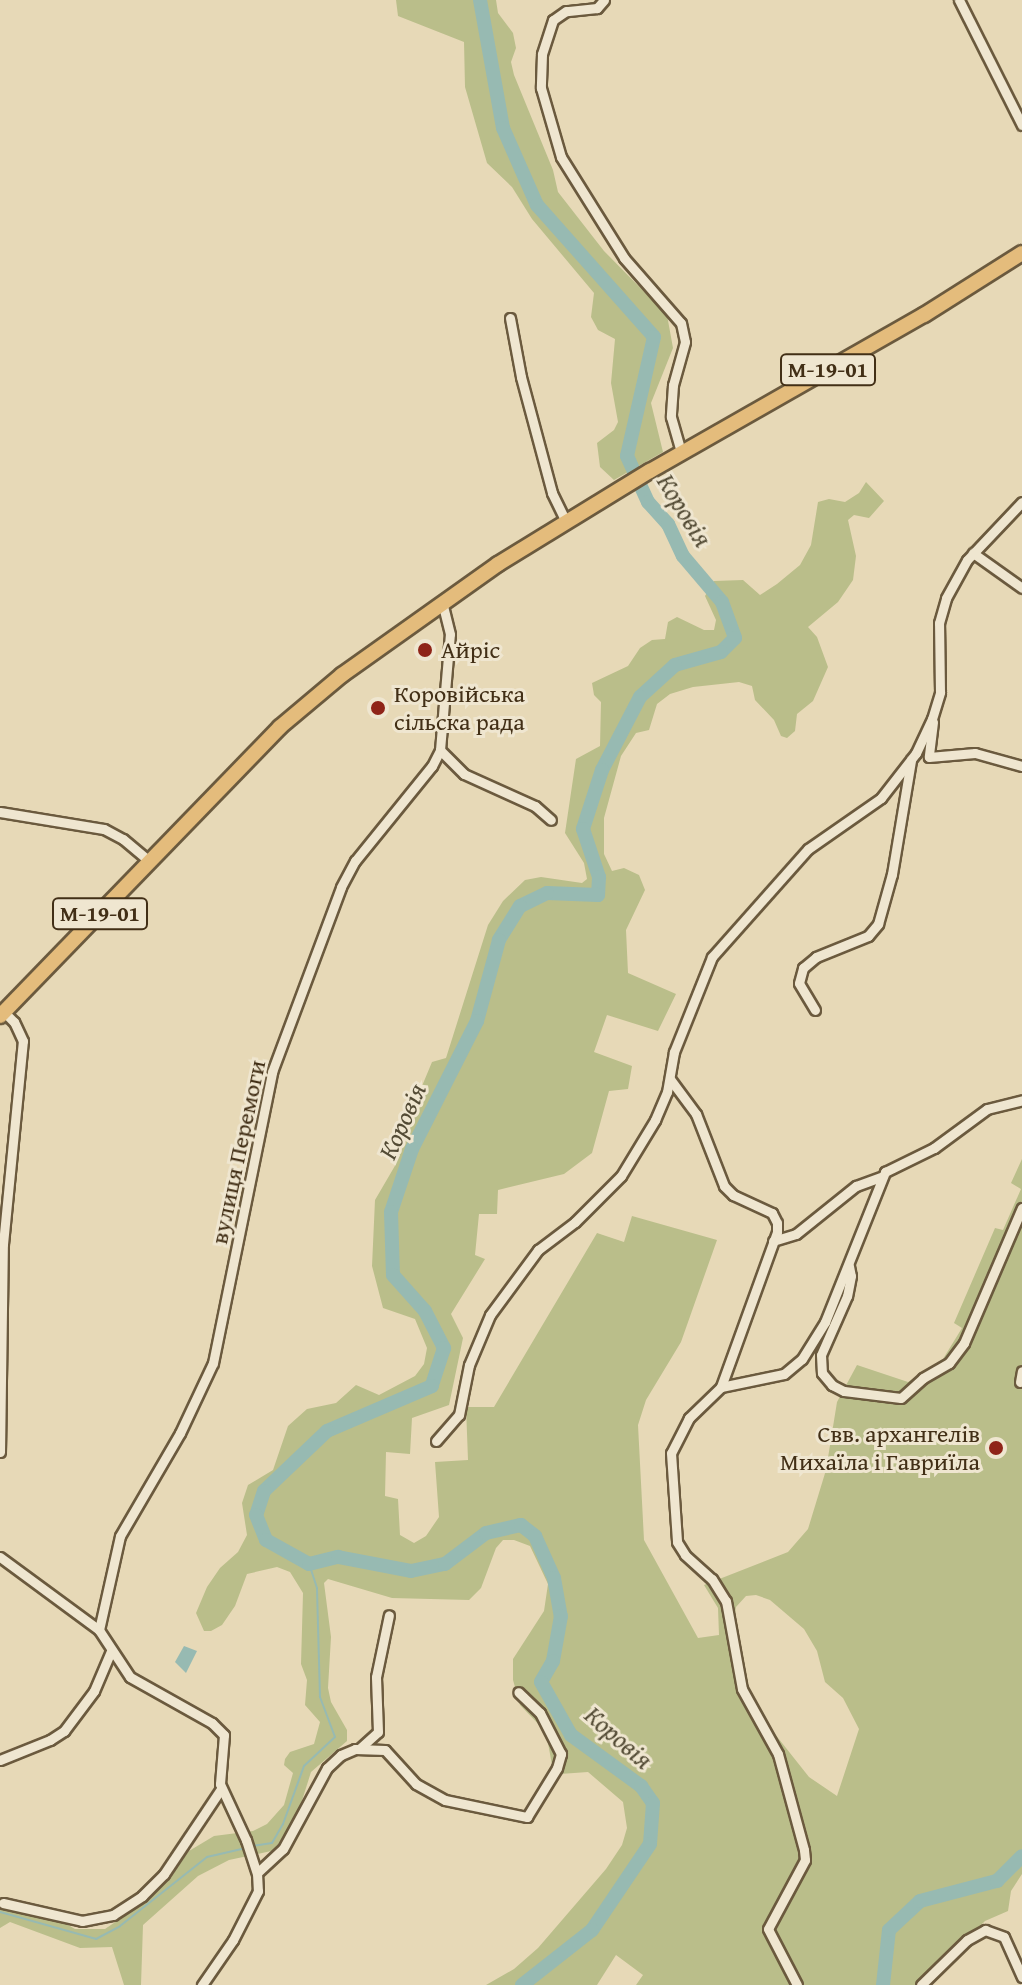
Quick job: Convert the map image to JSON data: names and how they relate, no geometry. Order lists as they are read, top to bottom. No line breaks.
{"streets":{"main road":["М-19-01"],"street":["вулиця Перемоги"]},"crossings":[["М-19-01","вулиця Перемоги"]],"water":["Коровія"],"places":["Айріс","Коровійська сільска рада","Свв. архангелів Михаїла і Гавриїла"]}
